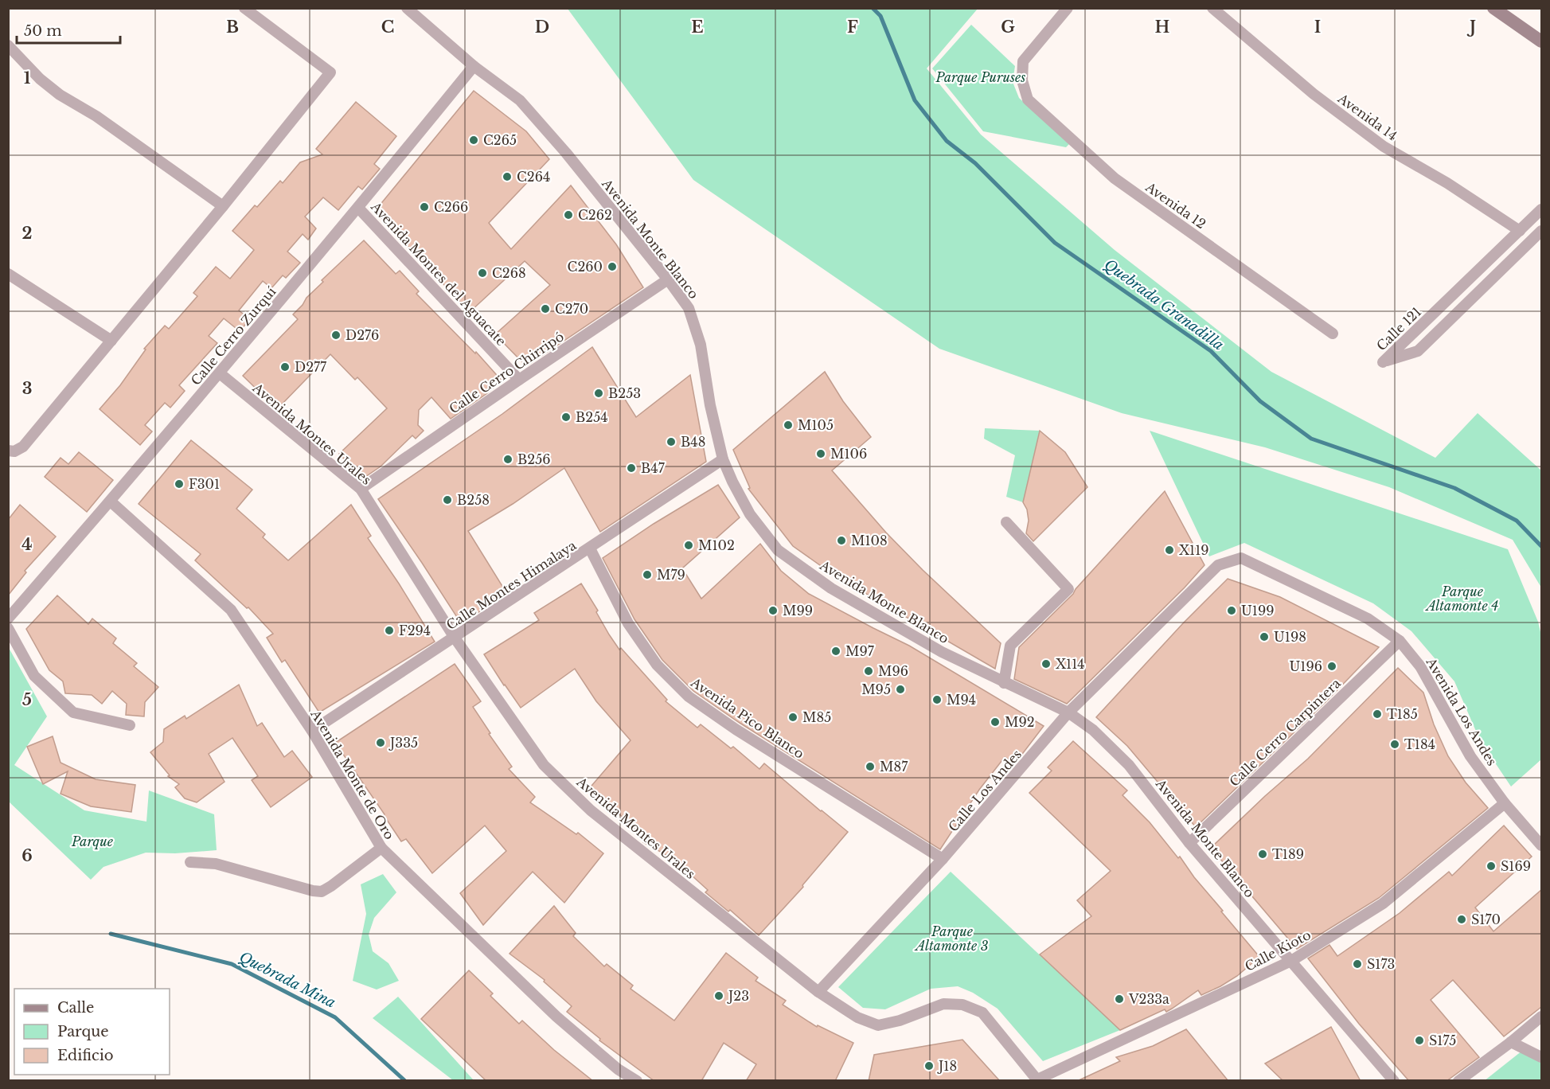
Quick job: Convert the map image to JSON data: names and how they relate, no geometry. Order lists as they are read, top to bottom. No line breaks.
{"streets":{"street":["Avenida 14","Avenida 12","Avenida Monte Blanco","Avenida Montes del Aguacate","Calle 121","Calle Cerro Zurquí","Calle Cerro Chirripó","Avenida Montes Urales","Calle Montes Himalaya","Avenida Los Andes","Avenida Pico Blanco","Calle Cerro Carpintera","Avenida Monte de Oro","Calle Los Andes","Calle Kioto"]},"crossings":[["Avenida 14","Calle 121"],["Avenida Monte Blanco","Calle Cerro Zurquí"],["Avenida Monte Blanco","Calle Cerro Chirripó"],["Avenida Monte Blanco","Calle Montes Himalaya"],["Avenida Monte Blanco","Calle Cerro Carpintera"],["Avenida Monte Blanco","Calle Los Andes"],["Avenida Monte Blanco","Calle Kioto"],["Avenida Montes del Aguacate","Calle Cerro Zurquí"],["Avenida Montes del Aguacate","Calle Cerro Chirripó"],["Calle Cerro Zurquí","Avenida Montes Urales"],["Calle Cerro Zurquí","Avenida Monte de Oro"],["Calle Cerro Chirripó","Avenida Montes Urales"],["Avenida Montes Urales","Calle Montes Himalaya"],["Avenida Montes Urales","Calle Los Andes"],["Avenida Montes Urales","Calle Kioto"],["Calle Montes Himalaya","Avenida Pico Blanco"],["Calle Montes Himalaya","Avenida Monte de Oro"],["Avenida Los Andes","Calle Cerro Carpintera"],["Avenida Los Andes","Calle Los Andes"],["Avenida Los Andes","Calle Kioto"],["Avenida Pico Blanco","Calle Los Andes"]],"water":["Quebrada Granadilla","Quebrada Mina"],"parks":["Parque Puruses","Parque Altamonte 4","Parque","Parque Altamonte 3"],"places":["C265","C264","C266","C262","C260","C268","C270","D276","D277","B253","B254","M105","B48","M106","B256","B47","F301","B258","M108","M102","X119","M79","M99","U199","F294","U198","M97","X114","U196","M96","M95","M94","T185","M85","M92","J335","T184","M87","T189","S169","S170","S173","J23","V233a","S175","J18"],"legend":["Calle","Parque","Edificio"],"scale_bar":"50 m","grid":{"columns":["B","C","D","E","F","G","H","I","J"],"rows":["1","2","3","4","5","6"]}}
